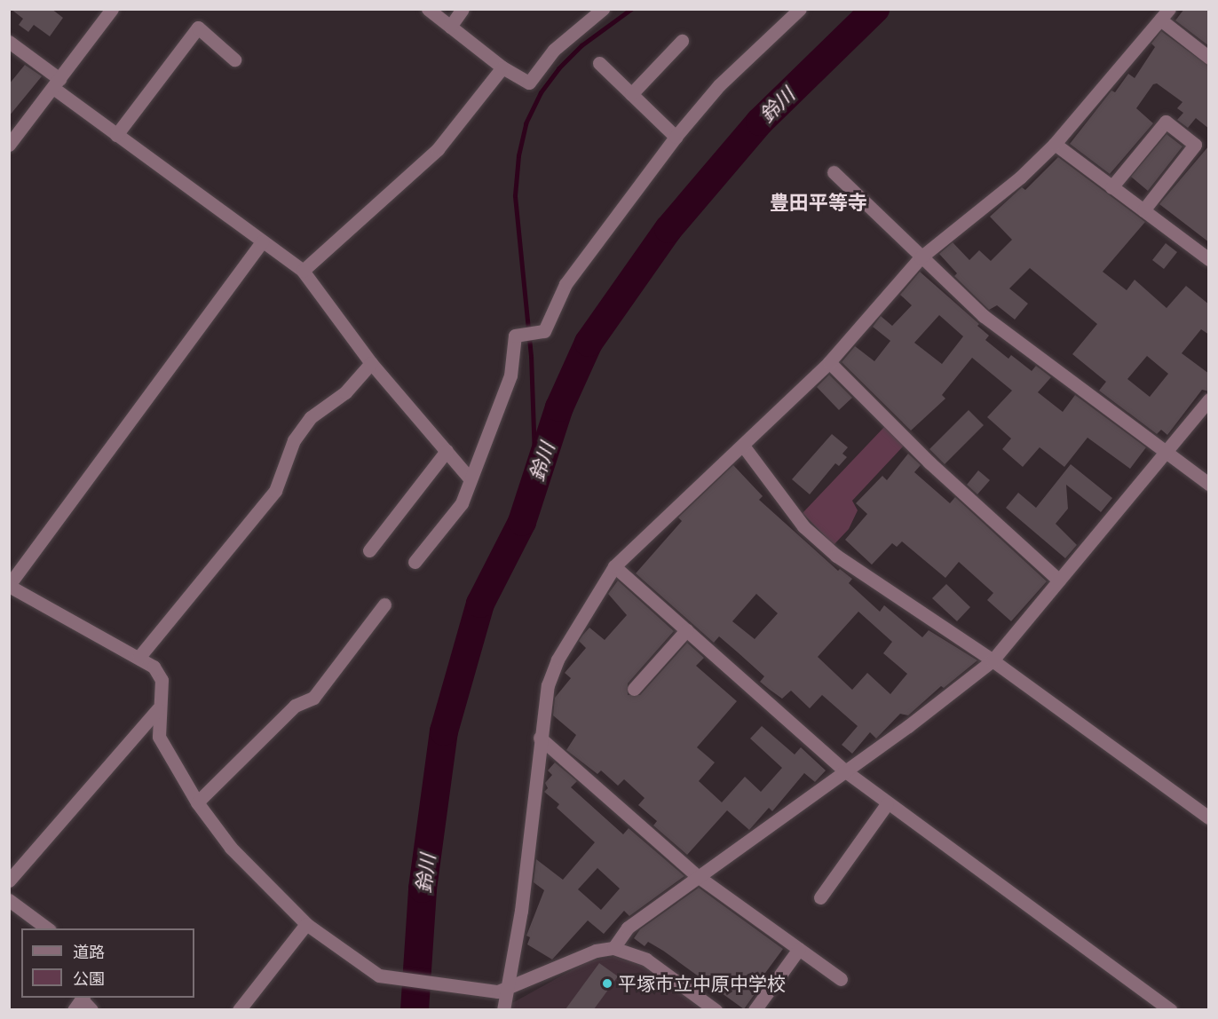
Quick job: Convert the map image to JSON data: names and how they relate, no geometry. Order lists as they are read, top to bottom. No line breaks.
{"districts":["豊田平等寺"],"water":["鈴川"],"places":["平塚市立中原中学校"],"legend":["道路","公園"]}
